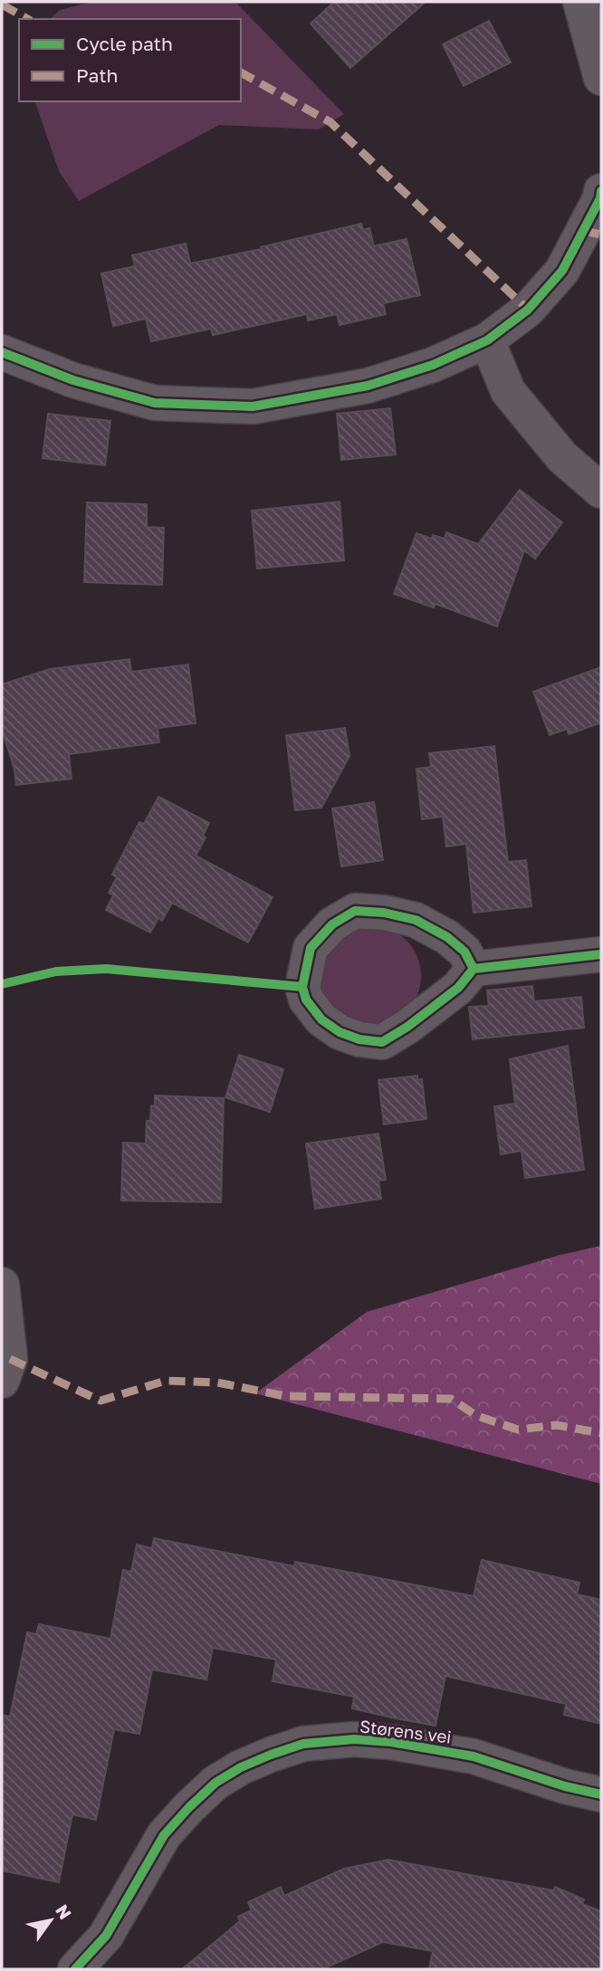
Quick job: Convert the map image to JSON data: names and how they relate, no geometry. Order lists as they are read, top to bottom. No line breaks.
{"streets":{"street":["Størens vei"]},"legend":["Cycle path","Path"],"north":"top right"}
